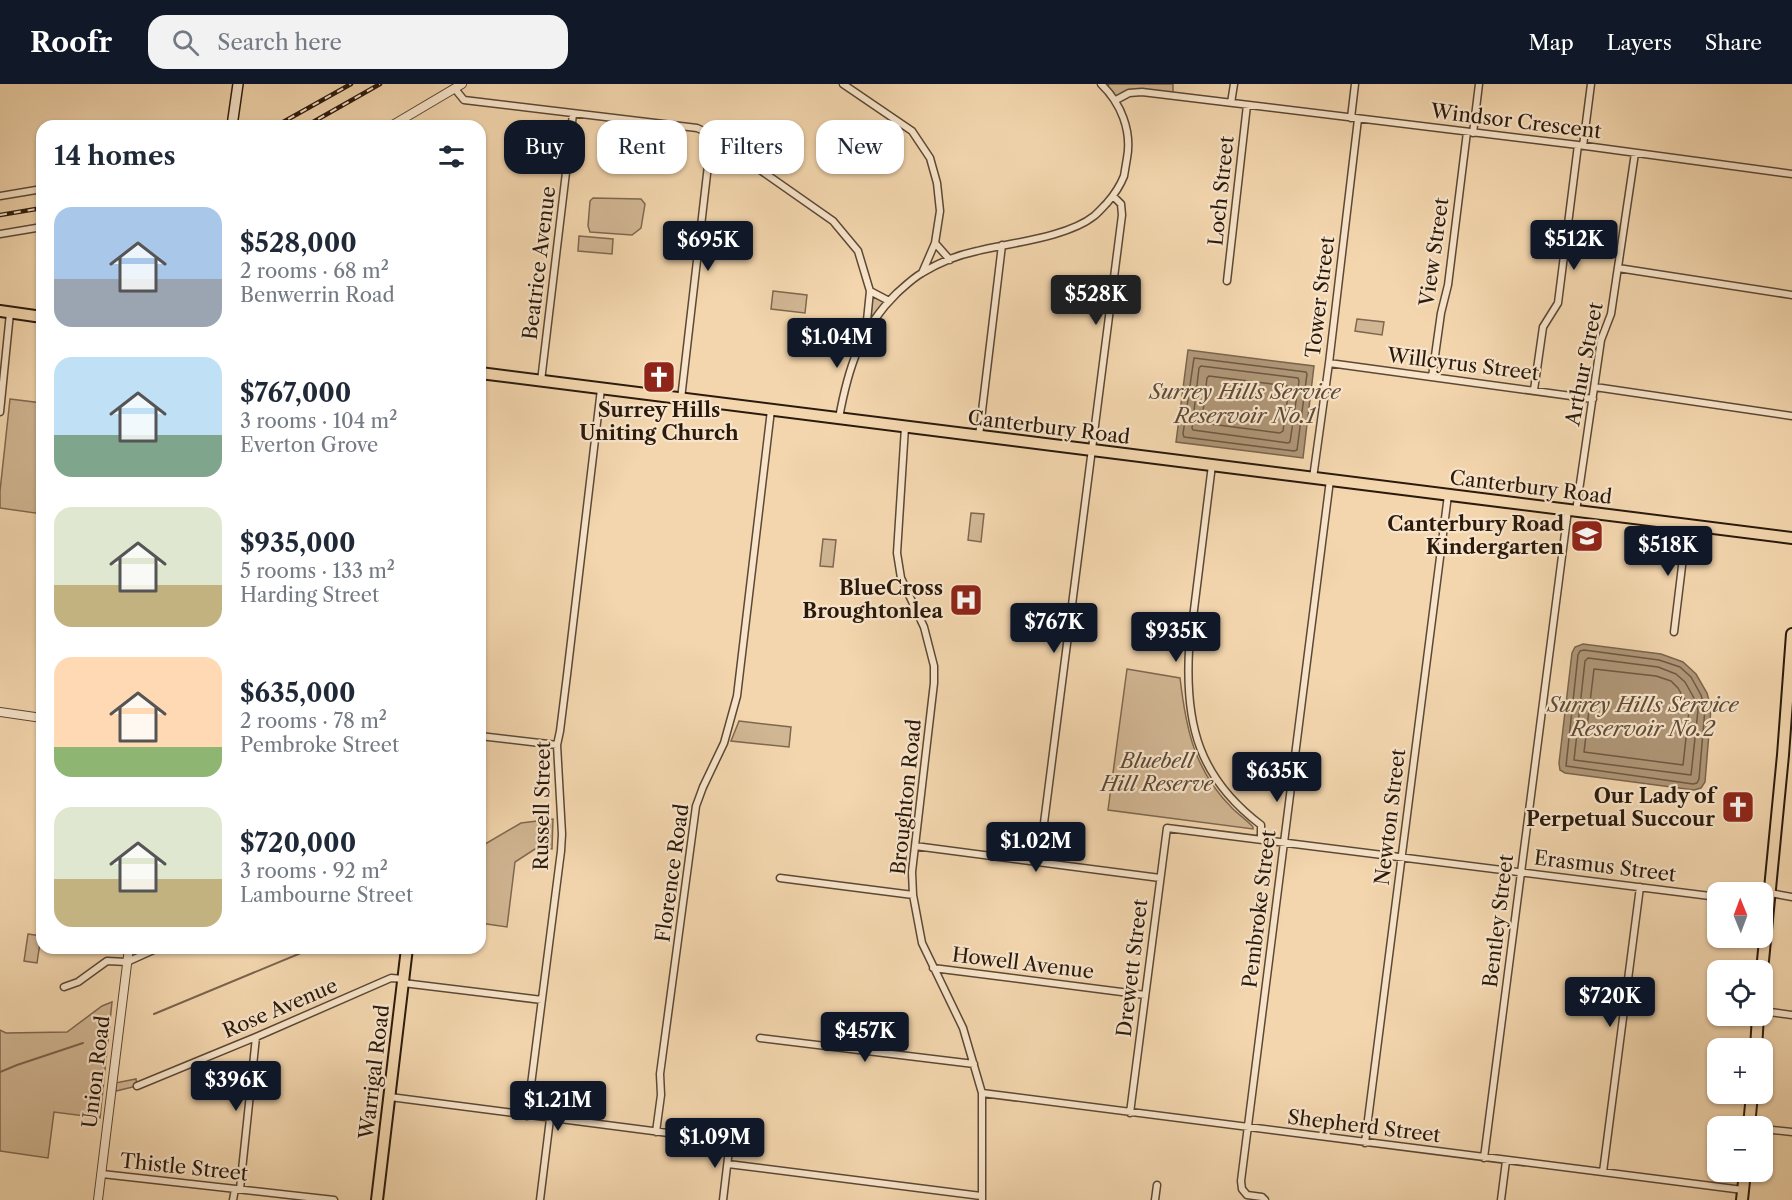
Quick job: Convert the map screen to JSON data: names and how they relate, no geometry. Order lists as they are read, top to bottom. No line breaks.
{"streets":{"main road":["Canterbury Road","Warrigal Road"],"street":["Windsor Crescent","Loch Street","View Street","Beatrice Avenue","Tower Street","Willcyrus Street","Arthur Street","Broughton Road","Russell Street","Newton Street","Erasmus Street","Florence Road","Pembroke Street","Bentley Street","Howell Avenue","Drewett Street","Rose Avenue","Union Road","Shepherd Street","Thistle Street"]},"crossings":[["Windsor Crescent","Loch Street"],["Windsor Crescent","View Street"],["Windsor Crescent","Tower Street"],["Windsor Crescent","Arthur Street"],["View Street","Willcyrus Street"],["Beatrice Avenue","Canterbury Road"],["Tower Street","Willcyrus Street"],["Tower Street","Canterbury Road"],["Willcyrus Street","Arthur Street"],["Arthur Street","Canterbury Road"],["Arthur Street","Bentley Street"],["Canterbury Road","Broughton Road"],["Canterbury Road","Russell Street"],["Canterbury Road","Newton Street"],["Canterbury Road","Florence Road"],["Canterbury Road","Pembroke Street"],["Canterbury Road","Bentley Street"],["Broughton Road","Howell Avenue"],["Broughton Road","Shepherd Street"],["Russell Street","Rose Avenue"],["Newton Street","Erasmus Street"],["Newton Street","Shepherd Street"],["Erasmus Street","Pembroke Street"],["Erasmus Street","Bentley Street"],["Erasmus Street","Drewett Street"],["Pembroke Street","Shepherd Street"],["Bentley Street","Shepherd Street"],["Howell Avenue","Drewett Street"],["Drewett Street","Shepherd Street"],["Rose Avenue","Warrigal Road"],["Union Road","Thistle Street"]],"water":["Surrey Hills Service Reservoir No.1","Surrey Hills Service Reservoir No.2"],"parks":["Bluebell Hill Reserve"],"places":{"church":["Surrey Hills Uniting Church","Our Lady of Perpetual Succour"],"school or university":["Canterbury Road Kindergarten"],"hospital":["BlueCross Broughtonlea"]},"north":"top","page":{"header":"Roofr","search":"Search here","nav":["Map","Layers","Share"],"chip":["Buy","Rent","Filters","New"],"heading":"14 homes","list":[{"name":"$528,000","note":"2 rooms · 68 m² · Benwerrin Road"},{"name":"$767,000","note":"3 rooms · 104 m² · Everton Grove"},{"name":"$935,000","note":"5 rooms · 133 m² · Harding Street"},{"name":"$635,000","note":"2 rooms · 78 m² · Pembroke Street"},{"name":"$720,000","note":"3 rooms · 92 m² · Lambourne Street"}],"price":["$512K","$695K","$528K","$1.04M","$518K","$767K","$935K","$635K","$1.02M","$720K","$457K","$396K","$1.21M","$1.09M"],"map_buttons":["+","−"]}}
